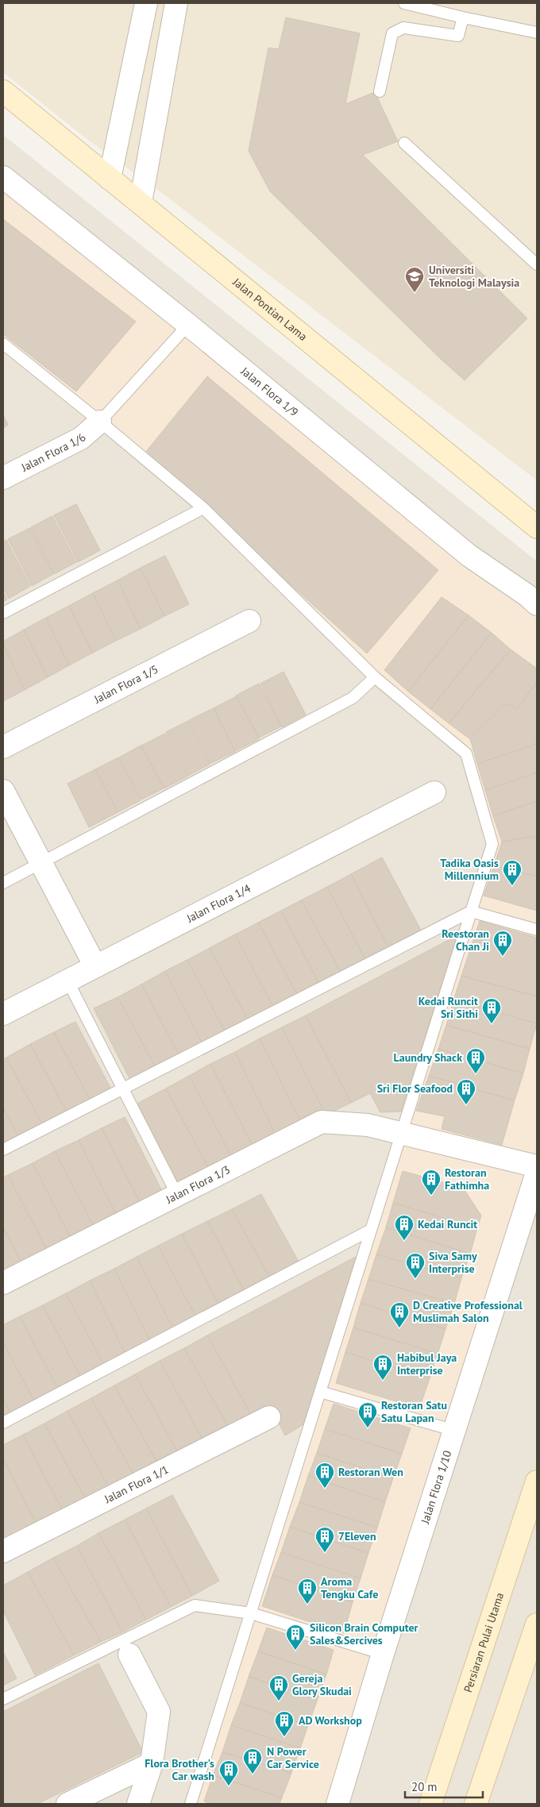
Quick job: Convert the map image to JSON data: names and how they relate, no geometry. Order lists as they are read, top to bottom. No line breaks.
{"streets":{"street":["Jalan Pontian Lama","Jalan Flora 1/9","Jalan Flora 1/6","Jalan Flora 1/5","Jalan Flora 1/4","Jalan Flora 1/3","Jalan Flora 1/1","Jalan Flora 1/10","Persiaran Pulai Utama"]},"places":{"school or university":["Universiti Teknologi Malaysia"],"building":["Tadika Oasis Millennium","Reestoran Chan Ji","Kedai Runcit Sri Sithi","Laundry Shack","Sri Flor Seafood","Restoran Fathimha","Kedai Runcit","Siva Samy Interprise","D Creative Professional Muslimah Salon","Habibul Jaya Interprise","Restoran Satu Satu Lapan","Restoran Wen","7Eleven","Aroma Tengku Cafe","Silicon Brain Computer Sales&Sercives","Gereja Glory Skudai","AD Workshop","N Power Car Service","Flora Brother's Car wash"]},"scale_bar":"20 m"}
